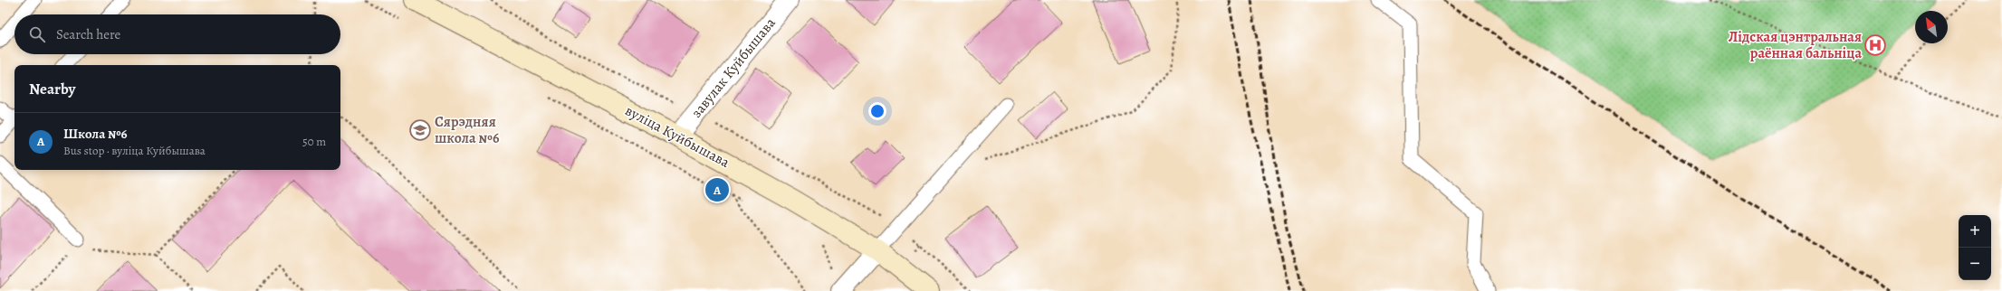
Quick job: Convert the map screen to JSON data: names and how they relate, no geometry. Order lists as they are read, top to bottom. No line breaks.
{"streets":{"main road":["вуліца Куйбышава"],"street":["завулак Куйбышава"]},"crossings":[["завулак Куйбышава","вуліца Куйбышава"]],"places":{"hospital":["Лідская цэнтральная раённая бальніца"],"school or university":["Сярэдняя школа №6"]},"north":"top left","page":{"search":"Search here","heading":"Nearby","list":[{"mark":"A","name":"Школа №6","note":"Bus stop · вуліца Куйбышава","value":"50 m"}],"pins":"A","map_buttons":["+","−"]}}
